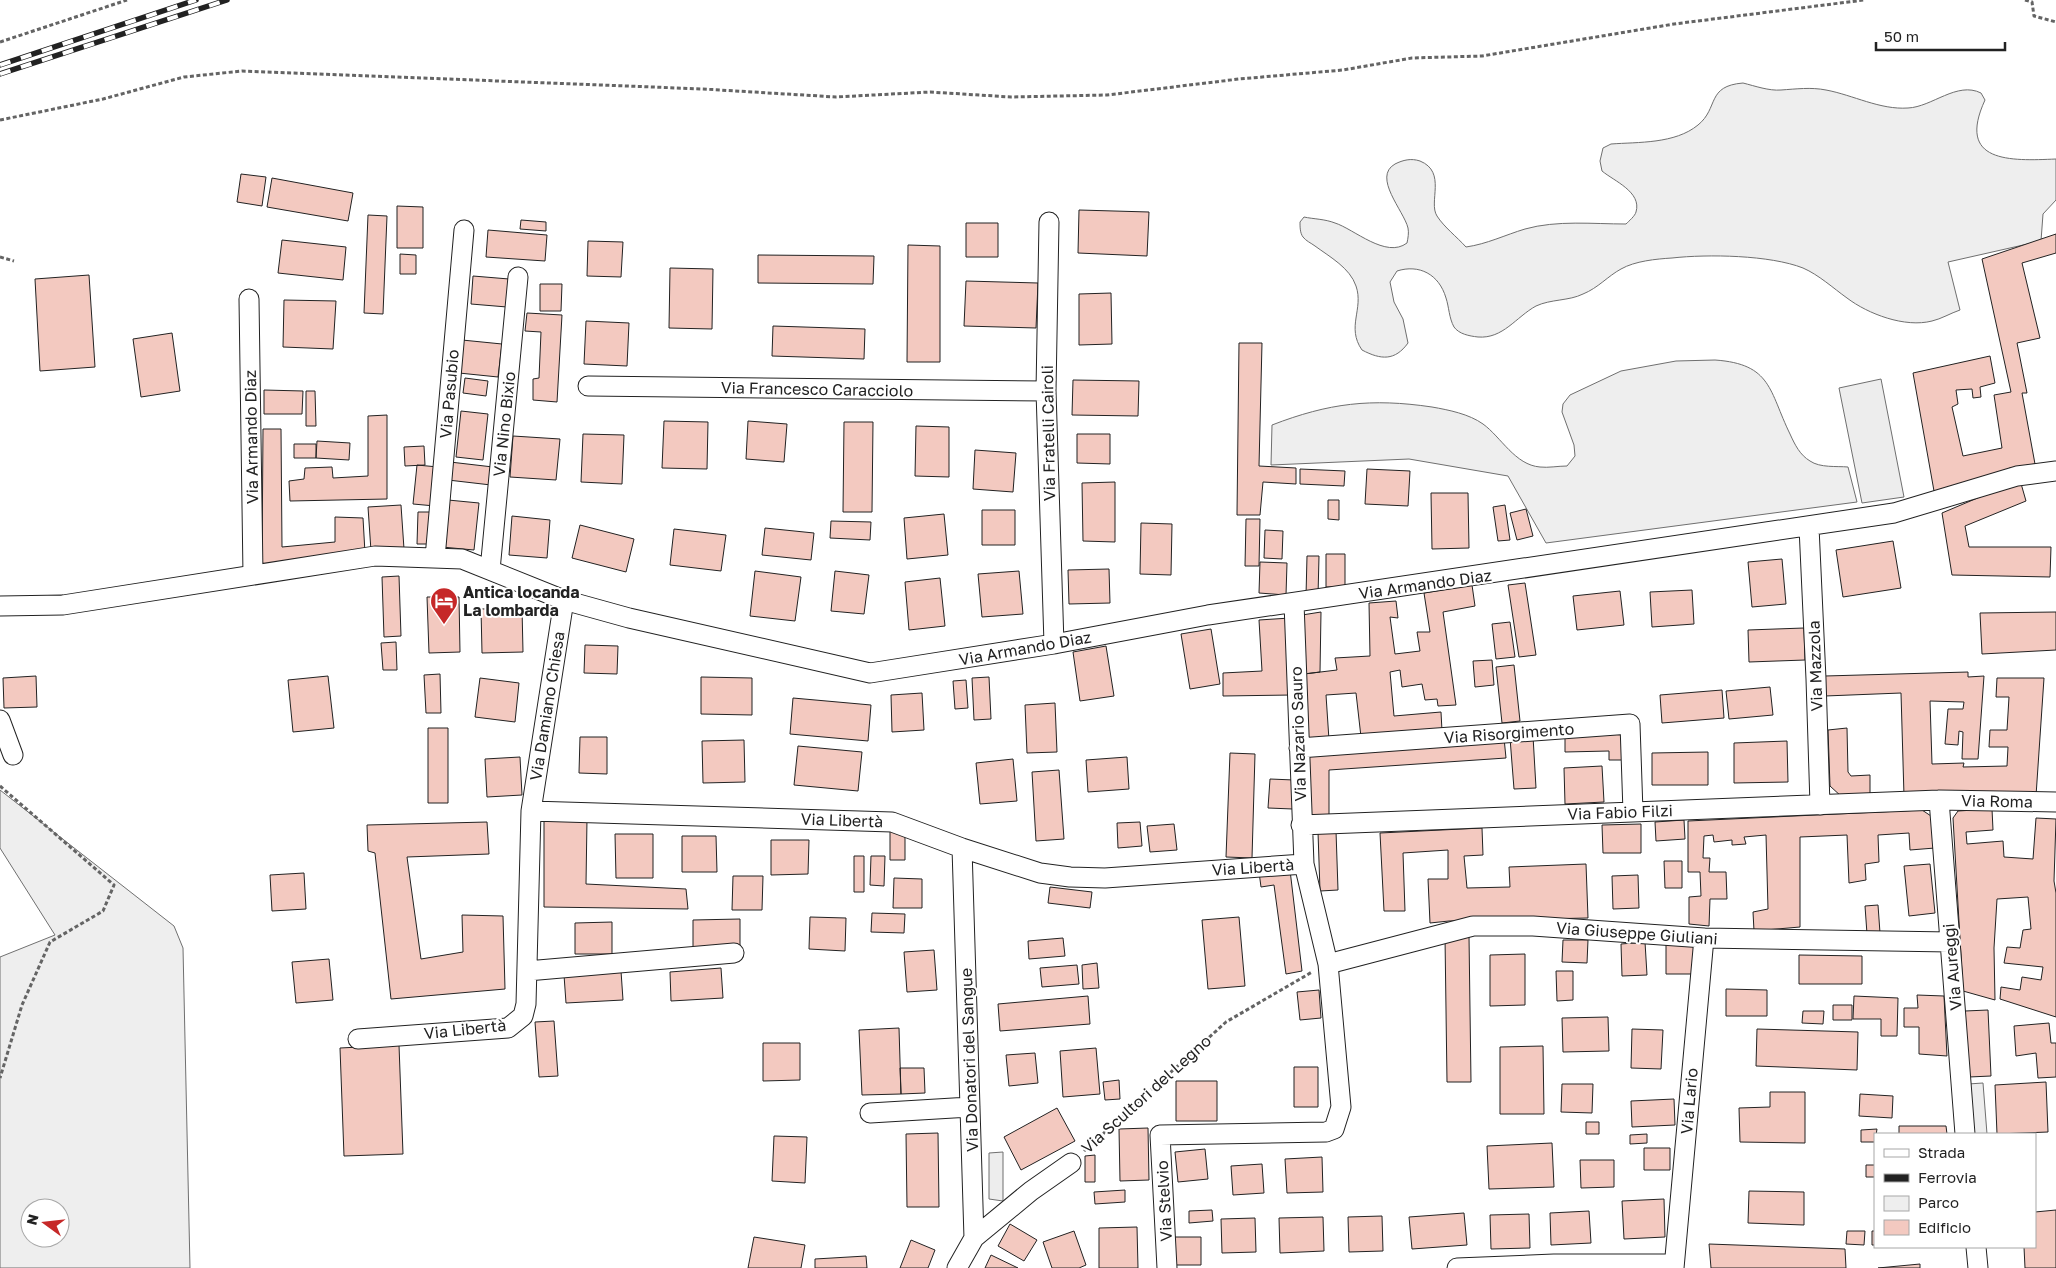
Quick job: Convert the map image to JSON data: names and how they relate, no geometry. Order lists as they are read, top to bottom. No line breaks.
{"streets":{"street":["Via Francesco Caracciolo","Via Pasubio","Via Nino Bixio","Via Fratelli Cairoli","Via Armando Diaz","Via Mazzola","Via Damiano Chiesa","Via Risorgimento","Via Nazario Sauro","Via Roma","Via Fabio Filzi","Via Libertà","Via Giuseppe Giuliani","Via Aureggi","Via Donatori del Sangue","Via Scultori del Legno","Via Lario","Via Stelvio"]},"crossings":[["Via Francesco Caracciolo","Via Fratelli Cairoli"],["Via Pasubio","Via Armando Diaz"],["Via Nino Bixio","Via Armando Diaz"],["Via Fratelli Cairoli","Via Armando Diaz"],["Via Armando Diaz","Via Mazzola"],["Via Armando Diaz","Via Damiano Chiesa"],["Via Armando Diaz","Via Nazario Sauro"],["Via Mazzola","Via Fabio Filzi"],["Via Damiano Chiesa","Via Libertà"],["Via Risorgimento","Via Nazario Sauro"],["Via Risorgimento","Via Fabio Filzi"],["Via Nazario Sauro","Via Fabio Filzi"],["Via Nazario Sauro","Via Libertà"],["Via Nazario Sauro","Via Giuseppe Giuliani"],["Via Nazario Sauro","Via Scultori del Legno"],["Via Nazario Sauro","Via Stelvio"],["Via Roma","Via Fabio Filzi"],["Via Roma","Via Aureggi"],["Via Fabio Filzi","Via Aureggi"],["Via Libertà","Via Donatori del Sangue"],["Via Giuseppe Giuliani","Via Aureggi"],["Via Giuseppe Giuliani","Via Scultori del Legno"],["Via Giuseppe Giuliani","Via Lario"],["Via Donatori del Sangue","Via Scultori del Legno"]],"places":{"hotel":["Antica locanda La lombarda"]},"legend":["Strada","Ferrovia","Parco","Edificio"],"scale_bar":"50 m","north":"left"}
